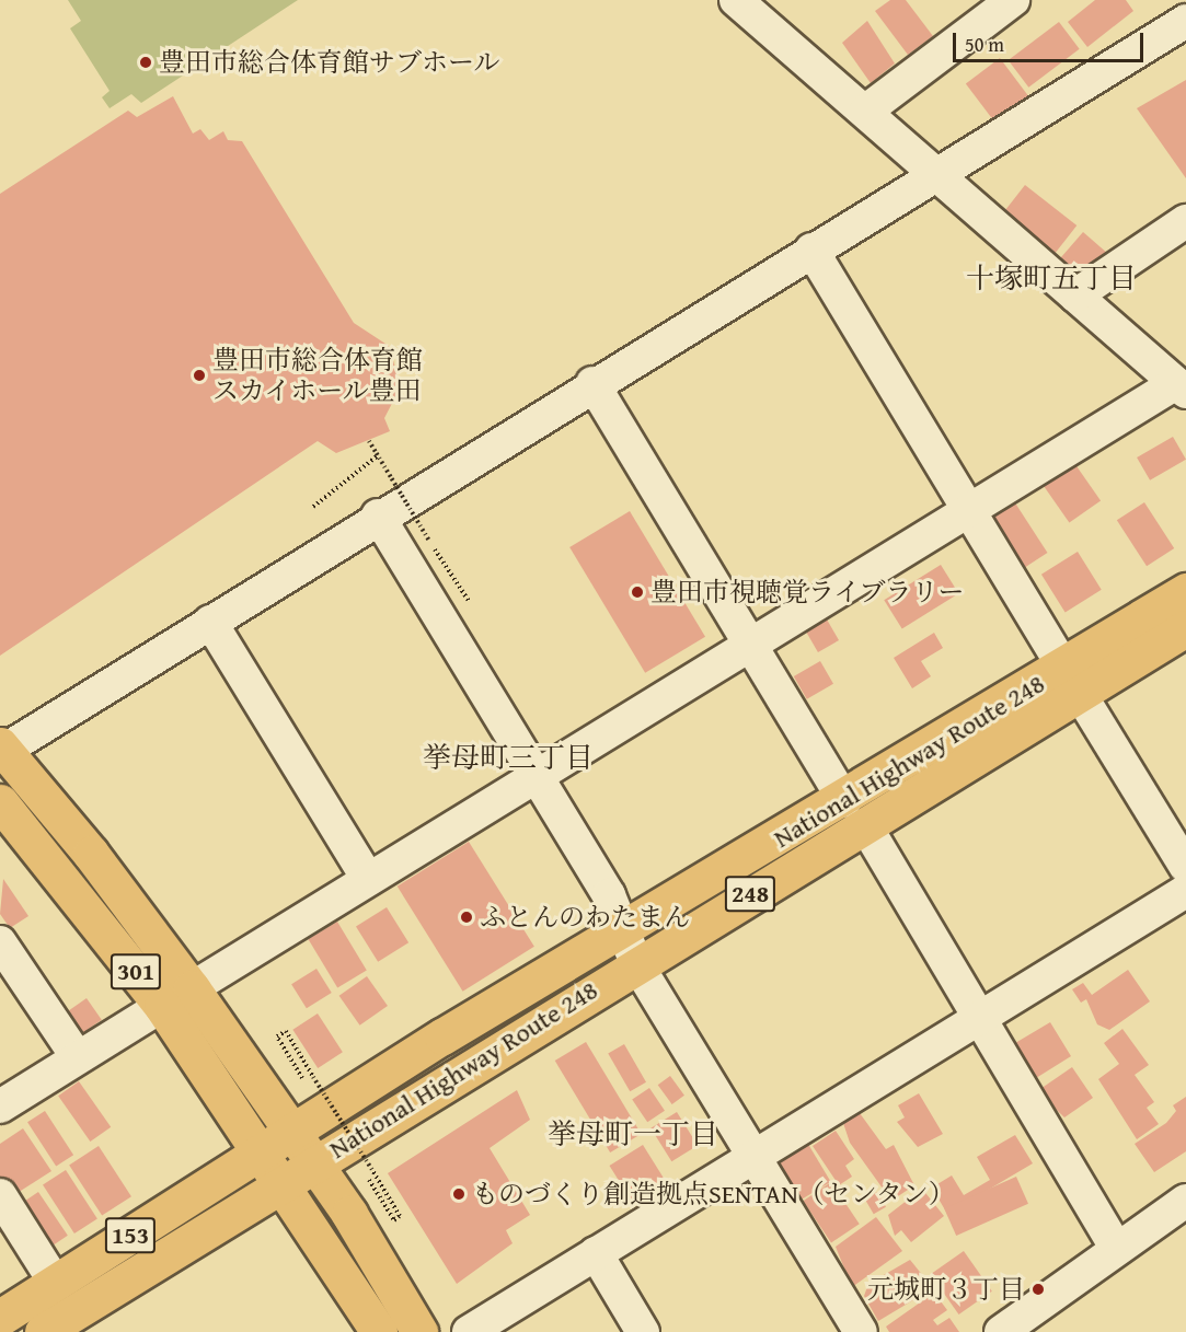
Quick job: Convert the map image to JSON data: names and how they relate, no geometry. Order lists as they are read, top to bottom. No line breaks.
{"streets":{"highway":["National Highway Route 248","248","301","153"]},"crossings":[["National Highway Route 248","301"],["National Highway Route 248","153"],["301","153"]],"districts":["十塚町五丁目","挙母町三丁目","挙母町一丁目"],"places":["豊田市総合体育館サブホール","豊田市総合体育館 スカイホール豊田","豊田市視聴覚ライブラリー","ふとんのわたまん","ものづくり創造拠点SENTAN（センタン）","元城町３丁目"],"scale_bar":"50 m"}
